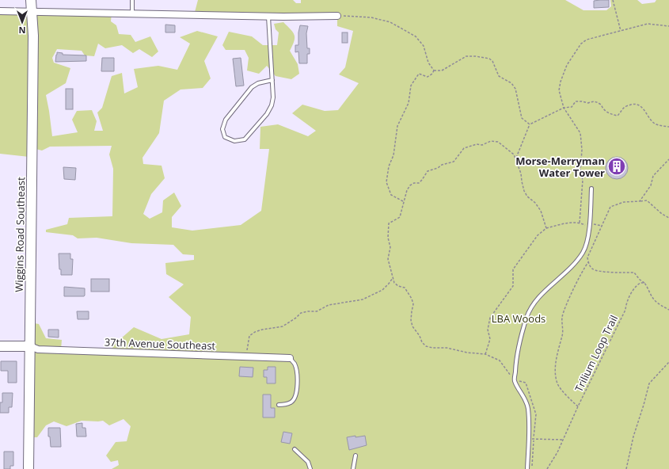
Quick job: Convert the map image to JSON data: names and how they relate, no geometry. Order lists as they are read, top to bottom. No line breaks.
{"streets":{"street":["Wiggins Road Southeast","37th Avenue Southeast"],"path":["Trilium Loop Trail"]},"crossings":[["Wiggins Road Southeast","37th Avenue Southeast"]],"parks":["LBA Woods"],"places":{"building":["Morse-Merryman Water Tower"]},"north":"bottom"}
